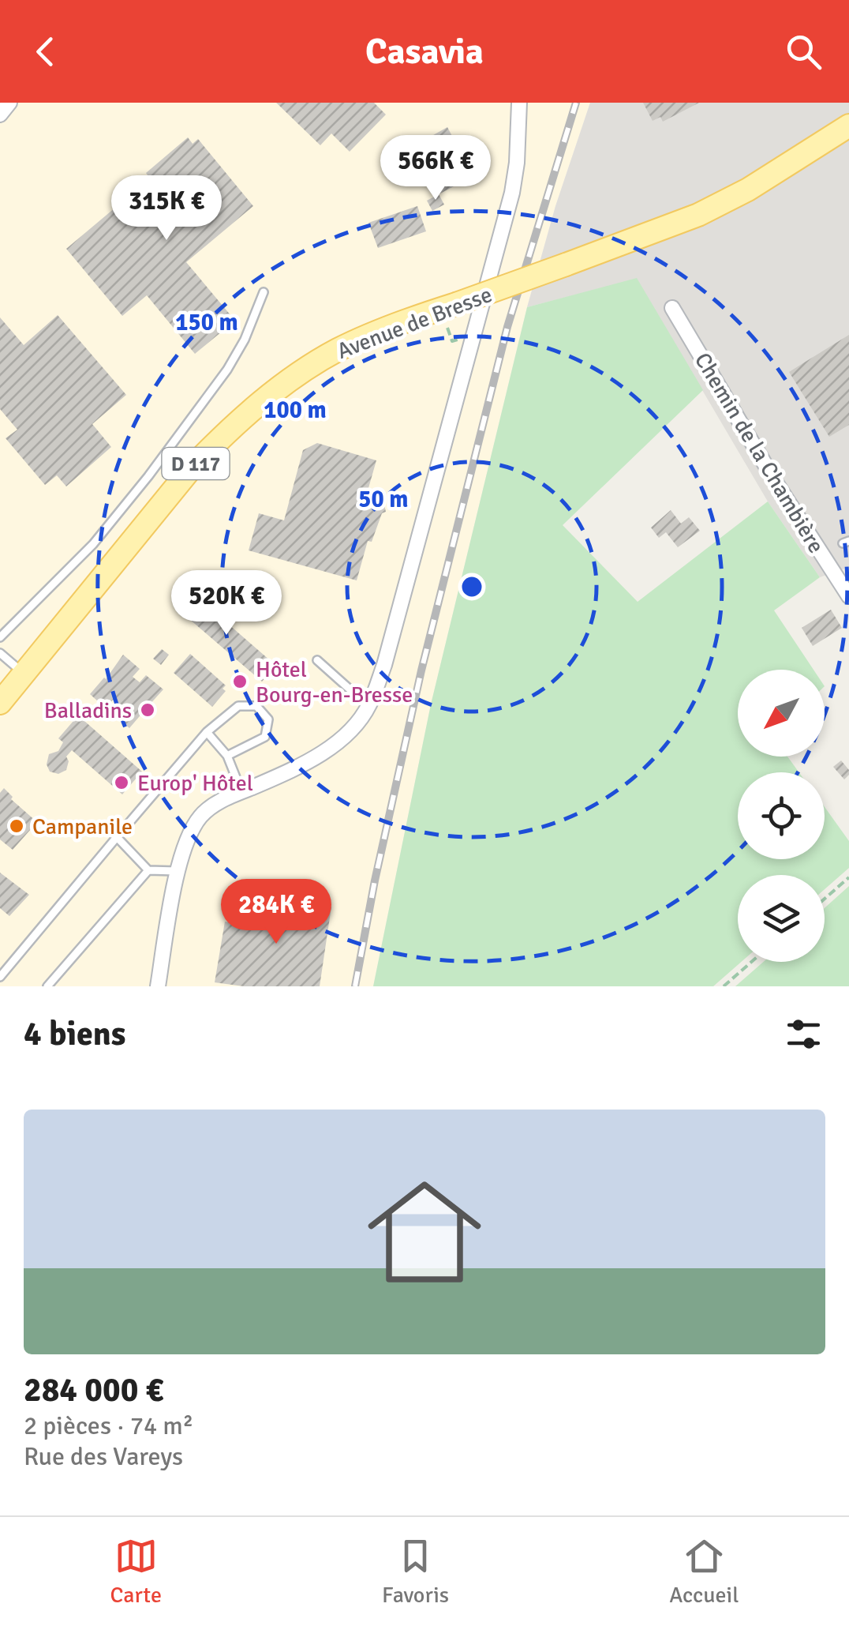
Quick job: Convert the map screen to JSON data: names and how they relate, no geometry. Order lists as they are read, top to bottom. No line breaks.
{"streets":{"main road":["Avenue de Bresse","D 117"],"street":["Chemin de la Chambière"]},"places":["Hôtel Bourg-en-Bresse","Balladins","Europ' Hôtel","Campanile"],"north":"bottom left","page":{"header":"Casavia","price":["566K €","315K €","520K €","284K €"],"heading":"4 biens","list":[{"name":"284 000 €","note":"2 pièces · 74 m² · Rue des Vareys"}],"tabs":["Carte","Favoris","Accueil"]},"rings":["150 m","100 m","50 m"]}
